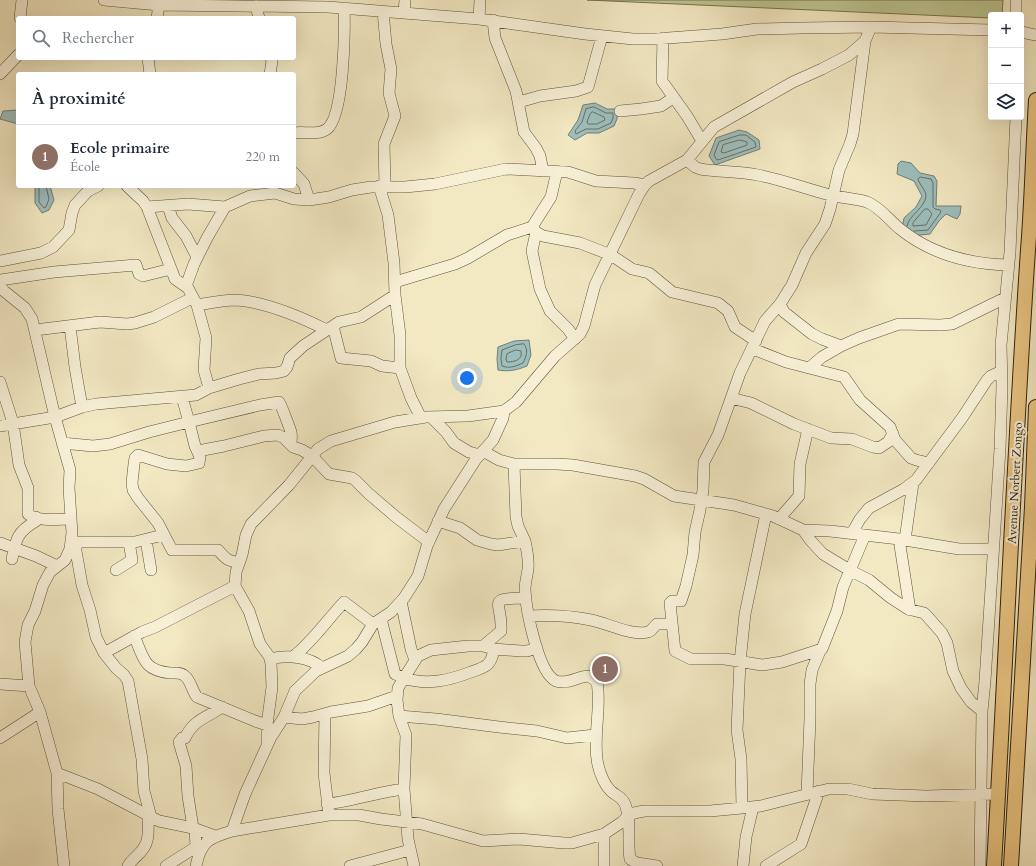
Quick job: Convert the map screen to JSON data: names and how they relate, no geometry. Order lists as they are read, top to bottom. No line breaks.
{"streets":{"main road":["Avenue Norbert Zongo"]},"page":{"map_buttons":["+","−"],"search":"Rechercher","heading":"À proximité","list":[{"mark":"1","name":"Ecole primaire","note":"École","value":"220 m"}],"pins":"1"}}
